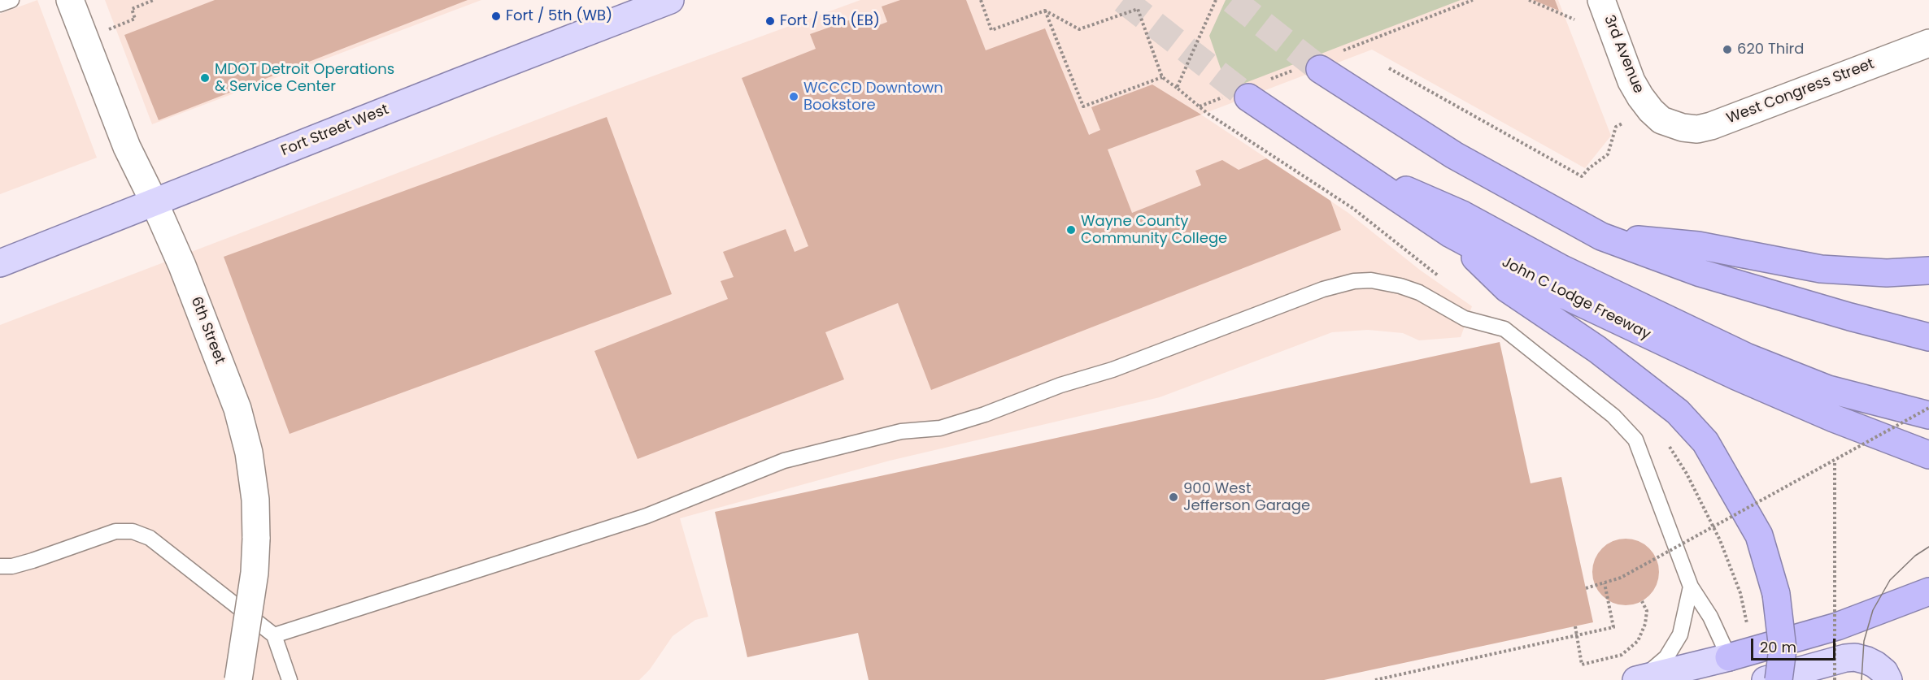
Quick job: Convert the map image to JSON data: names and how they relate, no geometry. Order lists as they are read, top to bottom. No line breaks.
{"streets":{"highway":["John C Lodge Freeway"],"main road":["Fort Street West"],"street":["3rd Avenue","West Congress Street","6th Street"]},"crossings":[["3rd Avenue","West Congress Street"],["Fort Street West","6th Street"]],"places":["Fort / 5th (WB)","Fort / 5th (EB)","620 Third","MDOT Detroit Operations & Service Center","WCCCD Downtown Bookstore","Wayne County Community College","900 West Jefferson Garage"],"scale_bar":"20 m"}
